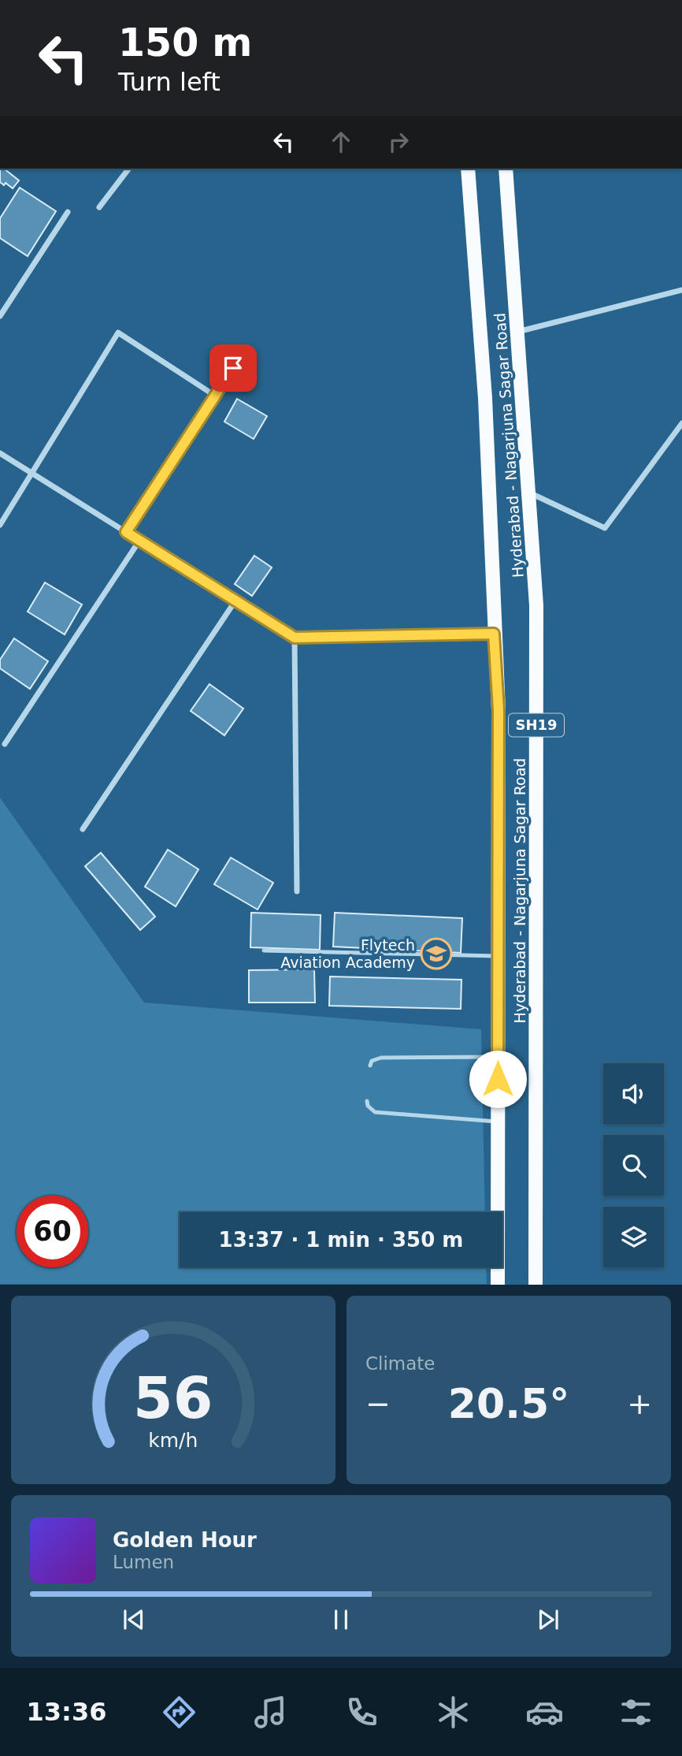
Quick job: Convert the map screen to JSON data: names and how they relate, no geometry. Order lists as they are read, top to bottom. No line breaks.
{"streets":{"main road":["Hyderabad - Nagarjuna Sagar Road","SH19"]},"places":{"school or university":["Flytech Aviation Academy"]},"page":{"turn":["150 m","Turn left"],"limit":"60","trip":"13:37 · 1 min · 350 m","tile":"Climate","heat":["−","20.5°","+"],"song":["Golden Hour","Lumen"],"tabs":"13:36","gauge":["56","km/h"]}}
